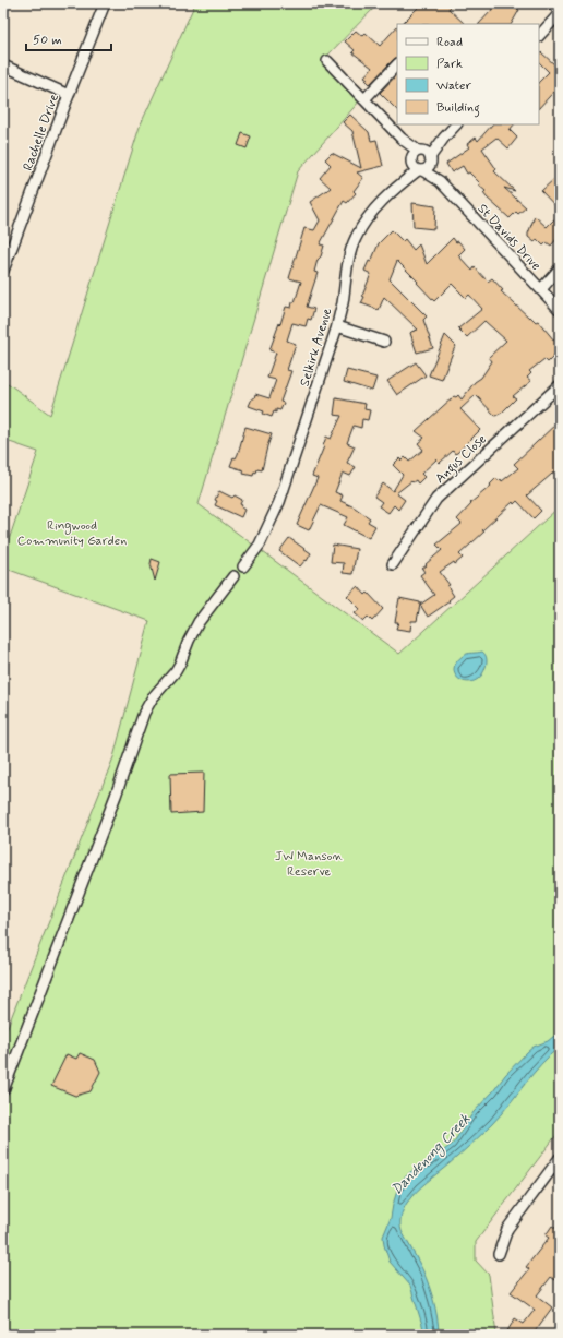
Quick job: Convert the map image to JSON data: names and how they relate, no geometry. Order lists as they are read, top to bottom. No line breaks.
{"streets":{"street":["Rachelle Drive","St Davids Drive","Selkirk Avenue","Angus Close"]},"crossings":[["St Davids Drive","Selkirk Avenue"]],"water":["Dandenong Creek"],"parks":["Ringwood Community Garden","JW Manson Reserve"],"legend":["Road","Park","Water","Building"],"scale_bar":"50 m"}
